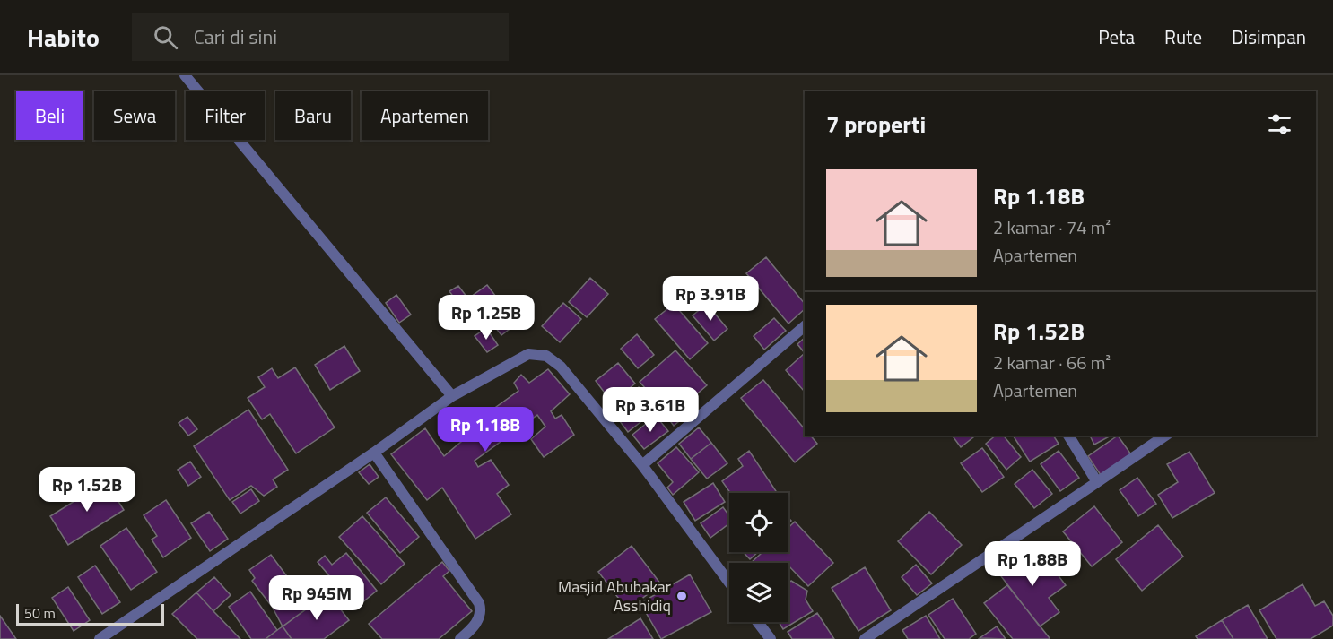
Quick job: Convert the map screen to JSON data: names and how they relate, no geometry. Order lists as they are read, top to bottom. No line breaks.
{"places":["Masjid Abubakar Asshidiq"],"scale_bar":"50 m","page":{"header":"Habito","search":"Cari di sini","nav":["Peta","Rute","Disimpan"],"chip":["Beli","Sewa","Filter","Baru","Apartemen"],"heading":"7 properti","list":[{"name":"Rp 1.18B","note":"2 kamar · 74 m² · Apartemen"},{"name":"Rp 1.52B","note":"2 kamar · 66 m² · Apartemen"}],"price":["Rp 3.91B","Rp 1.25B","Rp 3.61B","Rp 1.18B","Rp 1.52B","Rp 1.88B","Rp 945M"],"scale":"50 m"}}
